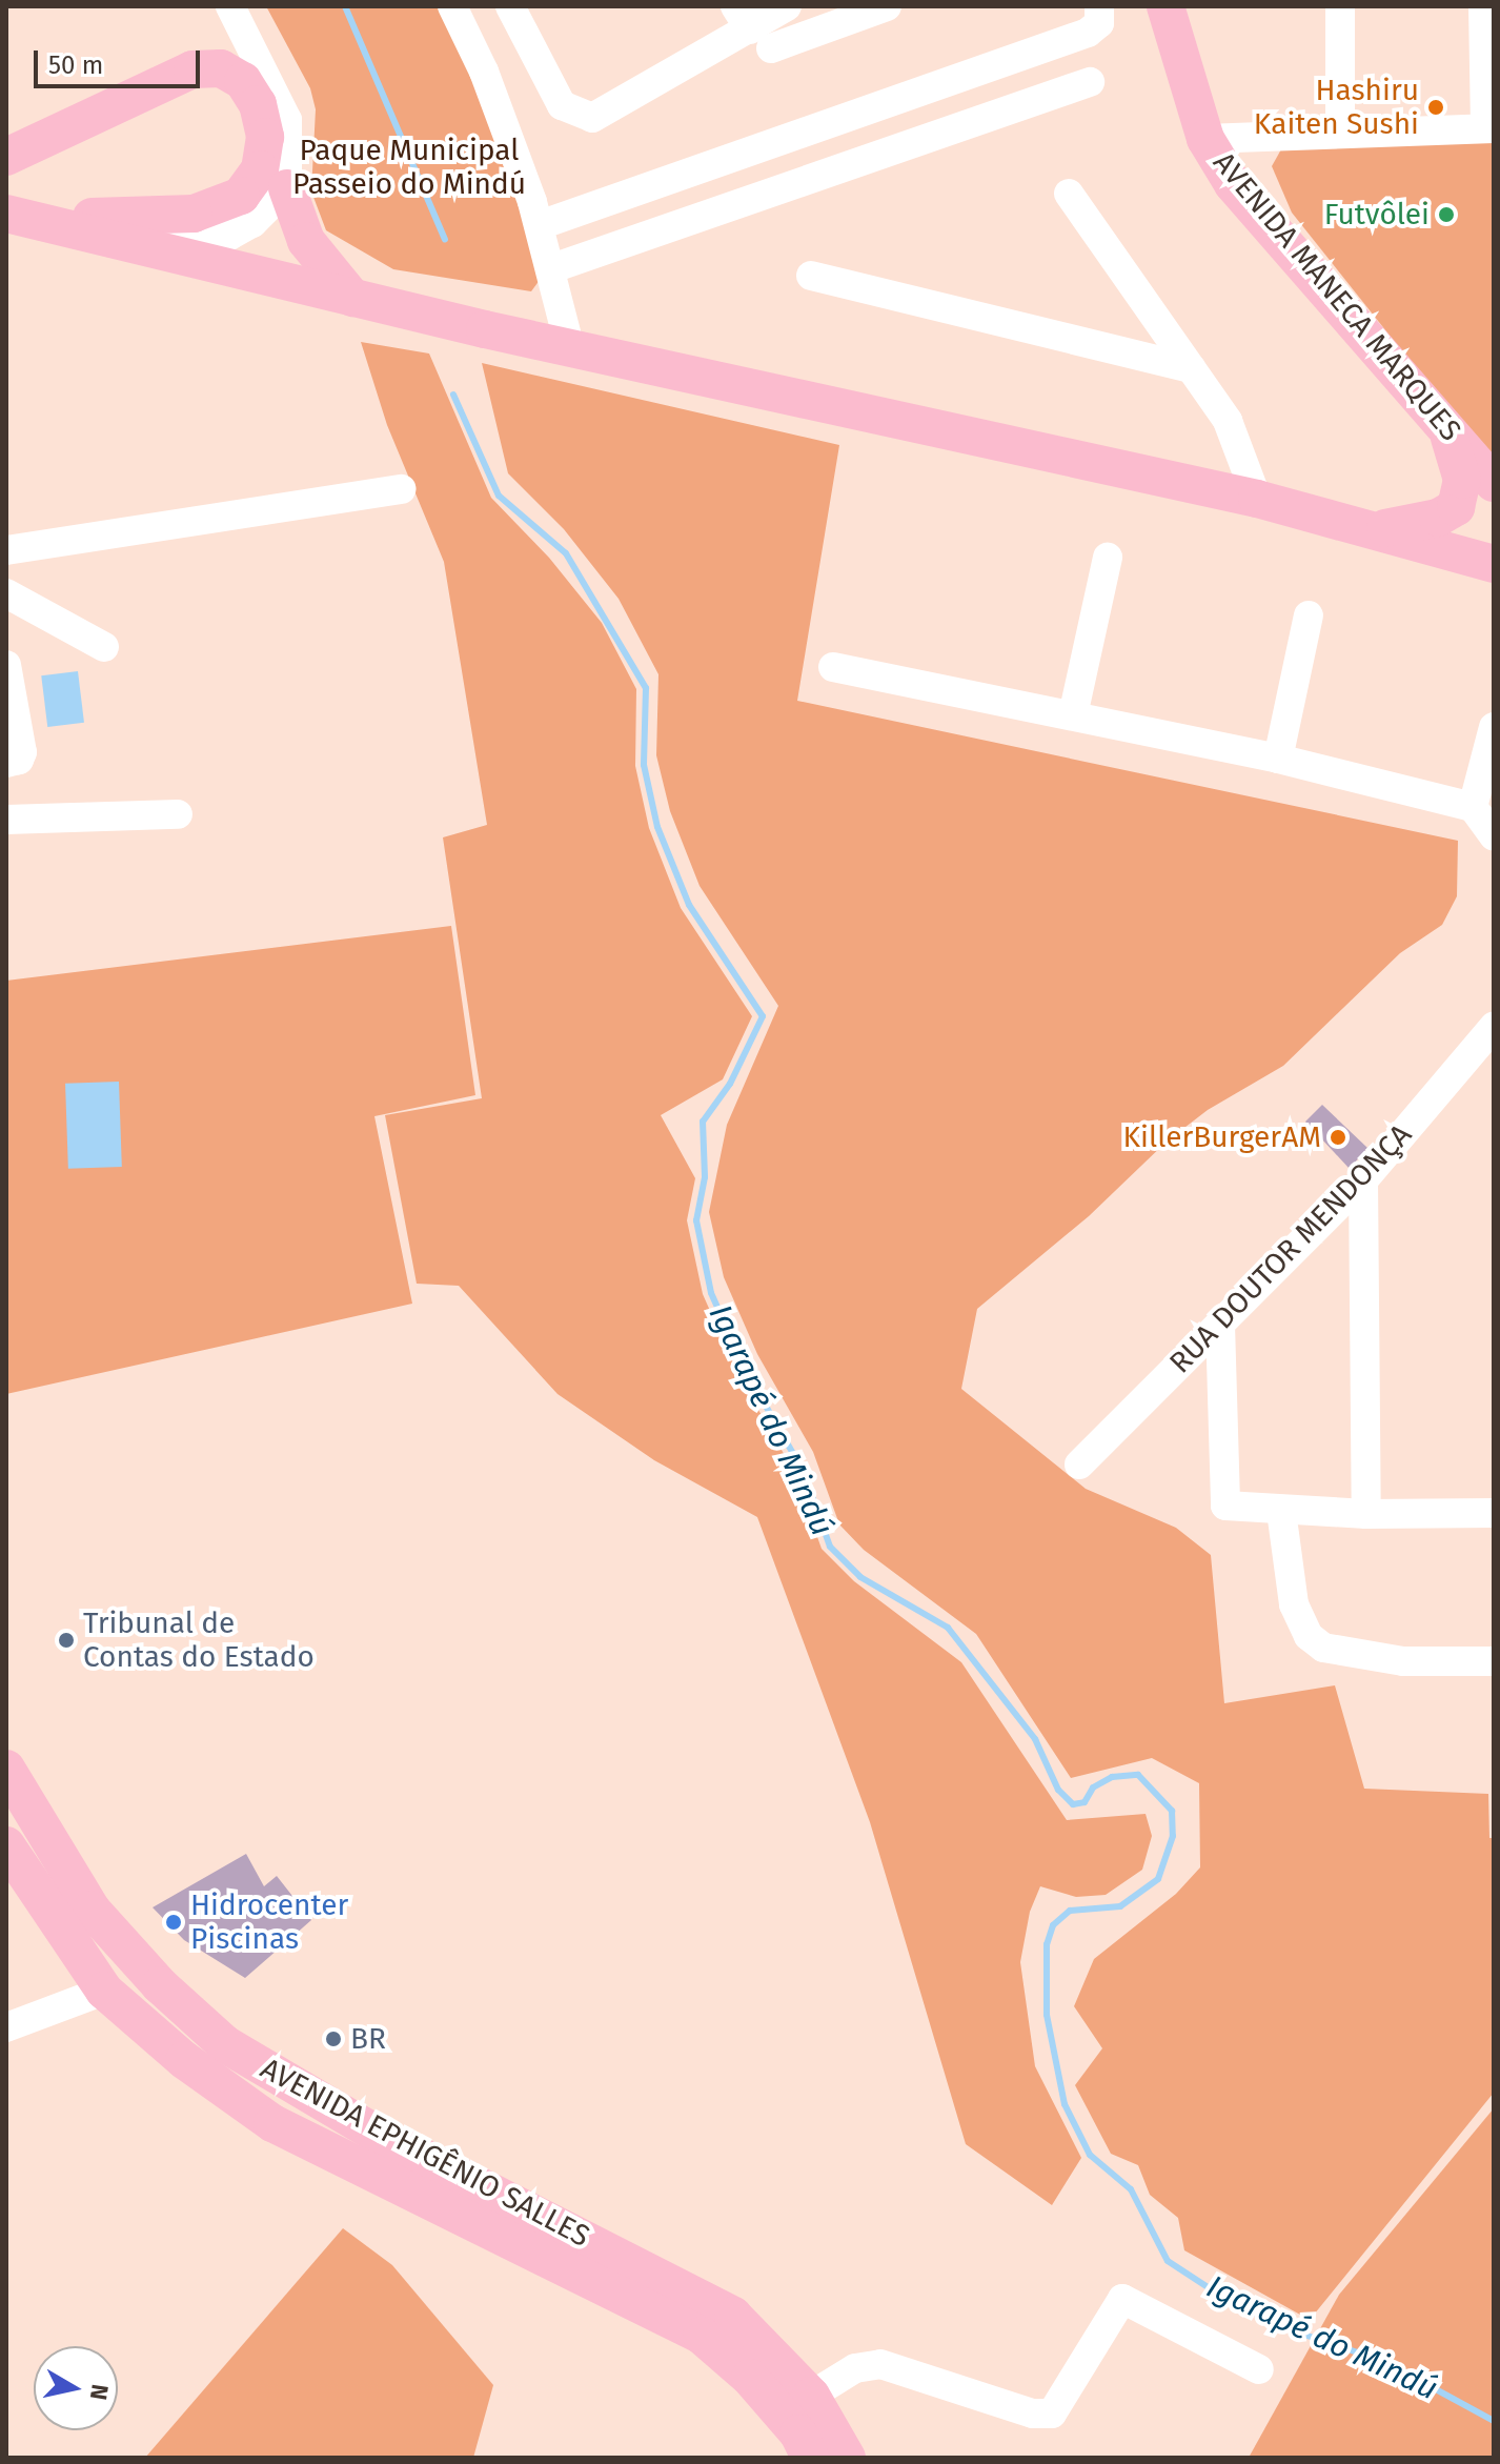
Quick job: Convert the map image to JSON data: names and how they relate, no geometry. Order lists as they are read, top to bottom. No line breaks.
{"streets":{"main road":["AVENIDA MANECA MARQUES","AVENIDA EPHIGÊNIO SALLES"],"street":["RUA DOUTOR MENDONÇA"]},"water":["Igarapé do Mindú"],"parks":["Paque Municipal Passeio do Mindú"],"places":["Hashiru Kaiten Sushi","Futvôlei","KillerBurgerAM","Tribunal de Contas do Estado","Hidrocenter Piscinas","BR"],"scale_bar":"50 m","north":"right"}
